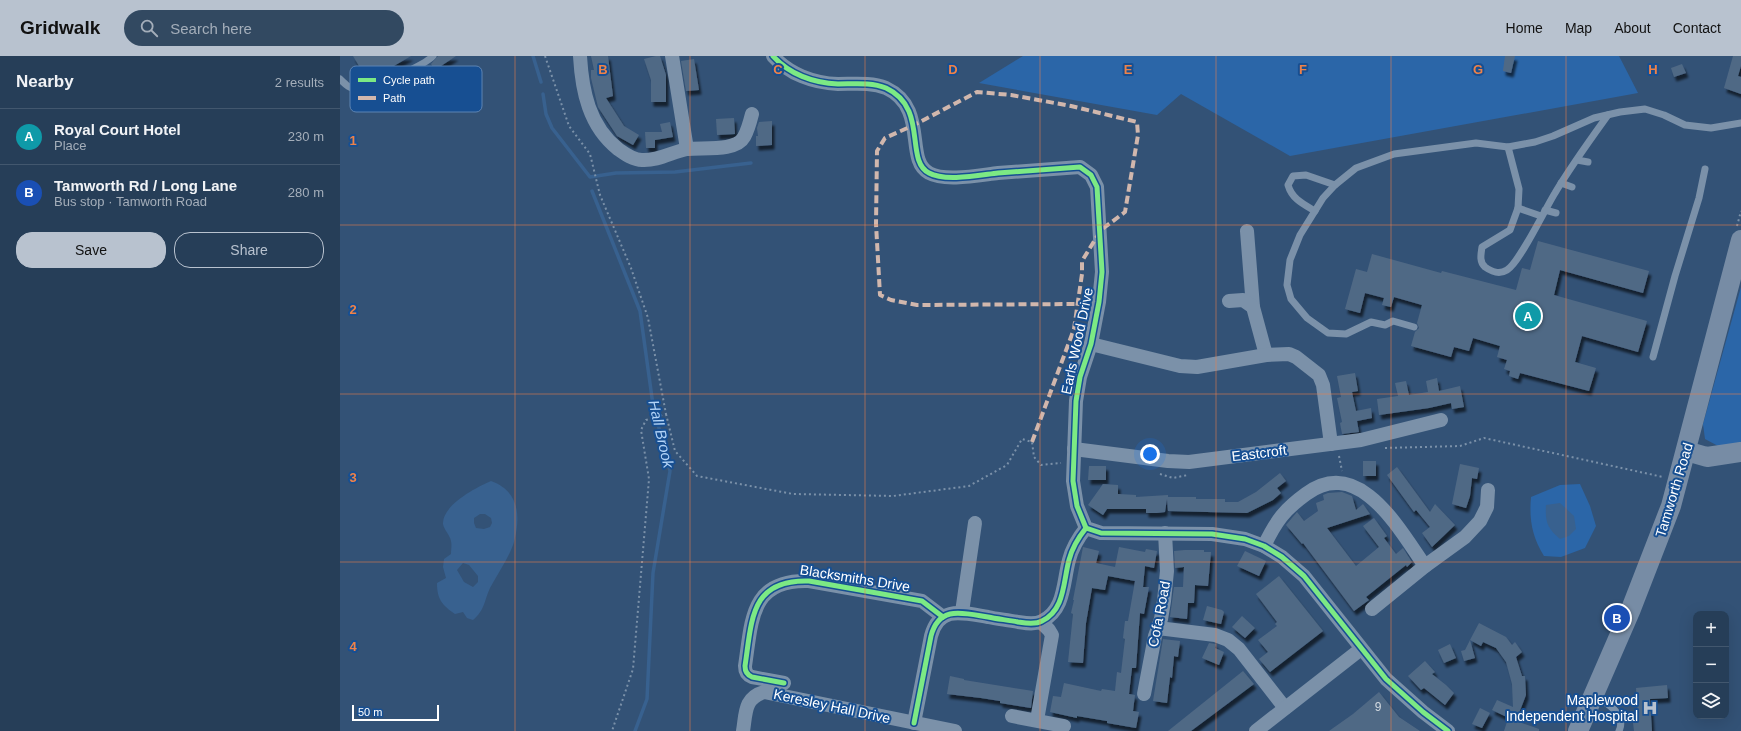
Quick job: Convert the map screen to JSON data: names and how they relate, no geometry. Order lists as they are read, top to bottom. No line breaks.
{"streets":{"main road":["Tamworth Road"],"street":["Earls Wood Drive","Eastcroft","Blacksmiths Drive","Cofa Road","Keresley Hall Drive"]},"crossings":[["Earls Wood Drive","Eastcroft"]],"water":["Hall Brook"],"places":{"hospital":["Maplewood Independent Hospital"]},"house_numbers":["9"],"legend":["Cycle path","Path"],"scale_bar":"50 m","page":{"header":"Gridwalk","search":"Search here","nav":["Home","Map","About","Contact"],"heading":["Nearby","2 results"],"list":[{"mark":"A","name":"Royal Court Hotel","note":"Place","value":"230 m"},{"mark":"B","name":"Tamworth Rd / Long Lane","note":"Bus stop · Tamworth Road","value":"280 m"}],"buttons":["Save","Share"],"pins":["A","B"],"map_buttons":["+","−"],"scale":"50 m"},"grid":{"columns":["B","C","D","E","F","G","H"],"rows":["1","2","3","4"]}}
